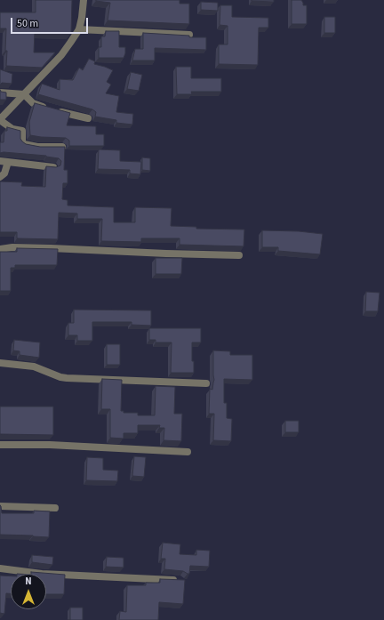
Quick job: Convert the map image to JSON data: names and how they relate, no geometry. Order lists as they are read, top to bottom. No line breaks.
{"scale_bar":"50 m","north":"top"}
